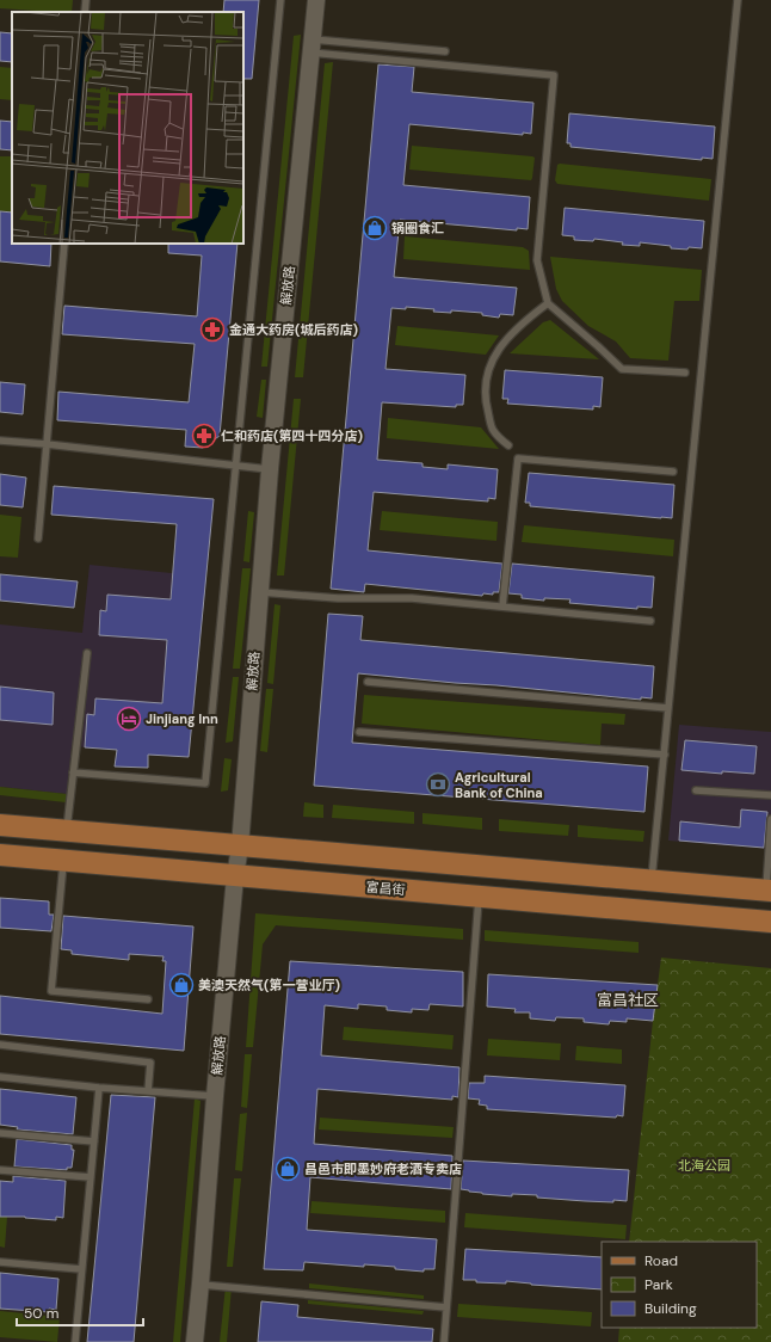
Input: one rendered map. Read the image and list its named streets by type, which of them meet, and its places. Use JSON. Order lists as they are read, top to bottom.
{
  "streets": {
    "main road": ["富昌街"],
    "street": ["解放路"]
  },
  "crossings": [
    ["解放路", "富昌街"]
  ],
  "districts": ["富昌社区"],
  "parks": ["北海公园"],
  "places": {
    "shop": ["锅圈食汇", "美澳天然气(第一营业厅)", "昌邑市即墨妙府老酒专卖店"],
    "pharmacy": ["金通大药房(城后药店)", "仁和药店(第四十四分店)"],
    "hotel": ["Jinjiang Inn"],
    "bank": ["Agricultural Bank of China"]
  },
  "legend": ["Road", "Park", "Building"],
  "scale_bar": "50 m"
}
